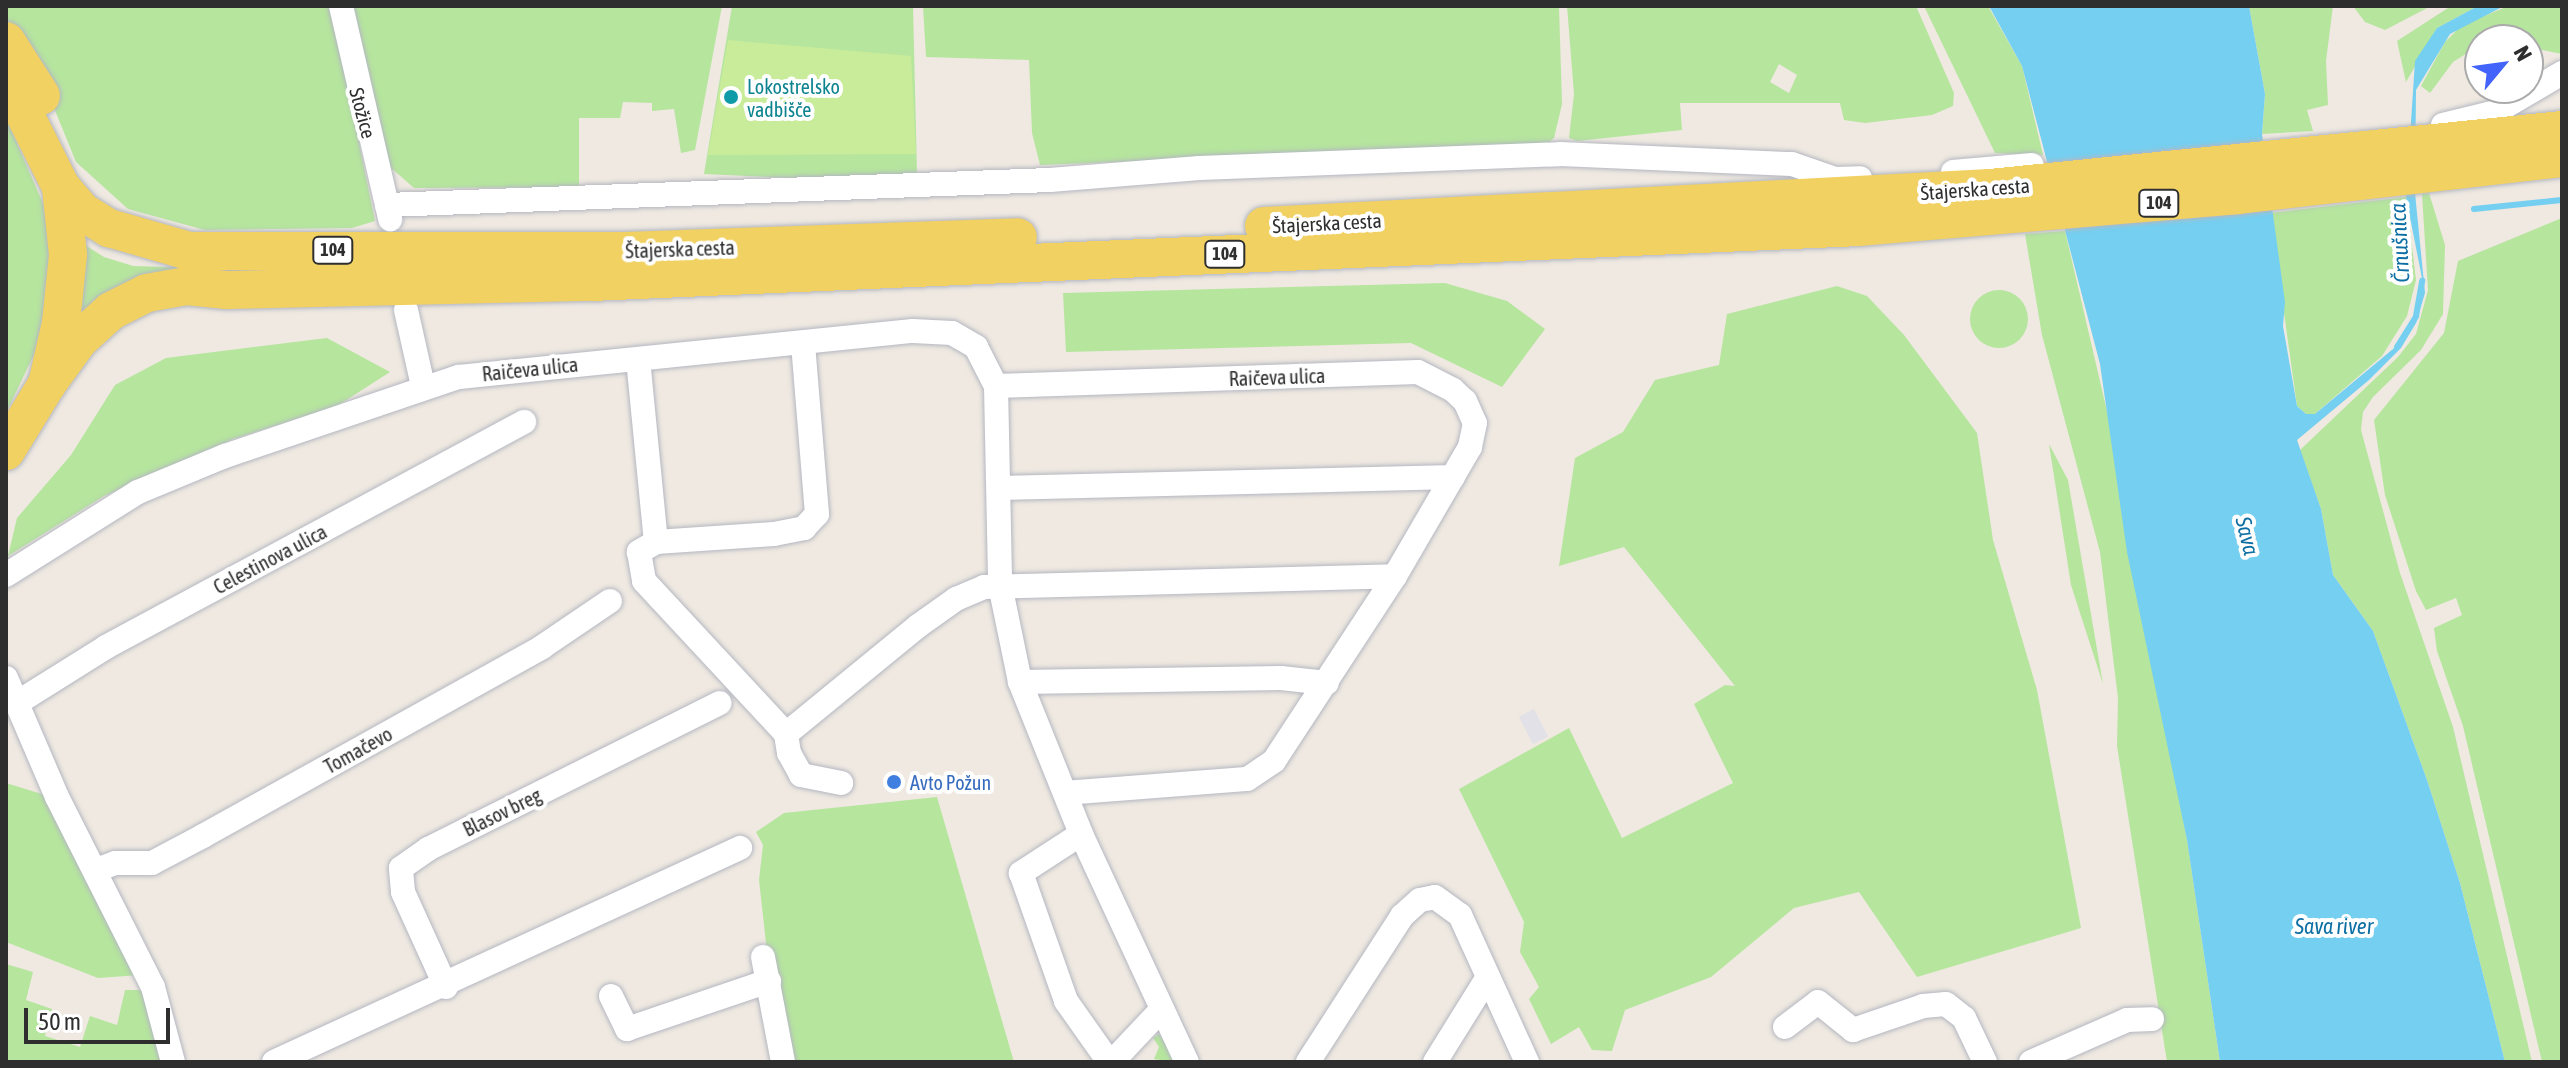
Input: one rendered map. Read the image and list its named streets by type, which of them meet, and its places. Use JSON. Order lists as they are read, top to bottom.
{
  "streets": {
    "main road": ["Štajerska cesta", "104"],
    "street": [
      "Stožice",
      "Raičeva ulica",
      "Celestinova ulica",
      "Tomačevo",
      "Blasov breg"
    ]
  },
  "crossings": [
    ["Stožice", "Štajerska cesta"]
  ],
  "water": ["Črnušnica", "Sava", "Sava river"],
  "places": ["Lokostrelsko vadbišče", "Avto Požun"],
  "scale_bar": "50 m",
  "north": "top right"
}
